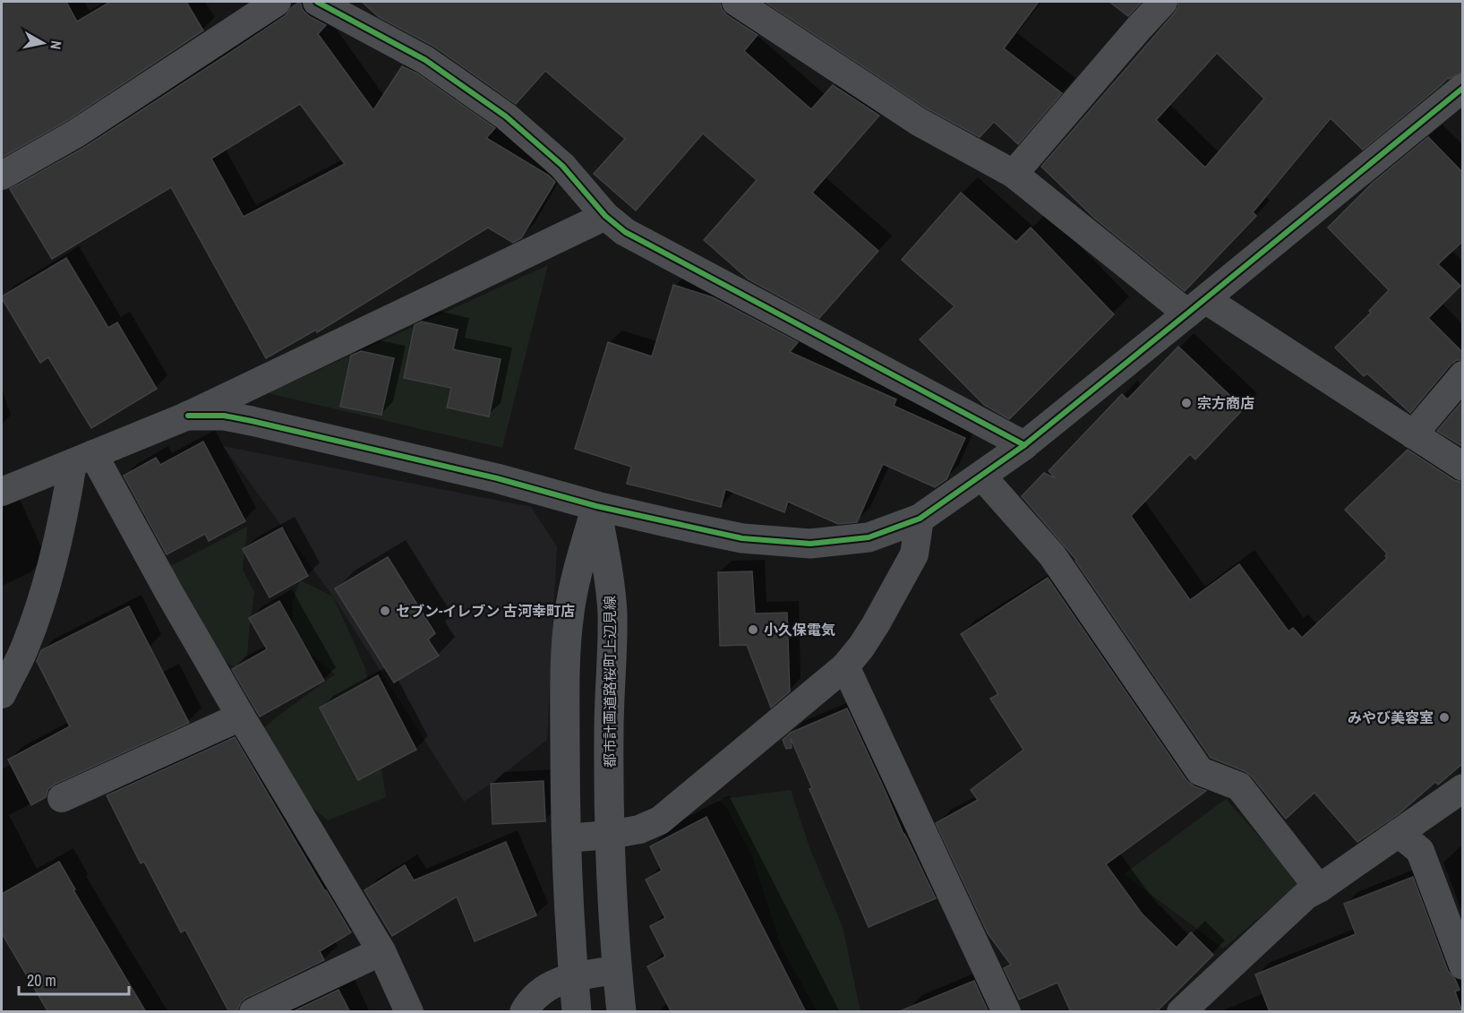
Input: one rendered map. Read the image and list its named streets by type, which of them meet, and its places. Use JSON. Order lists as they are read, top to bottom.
{
  "streets": {
    "street": ["都市計画道路桜町上辺見線"]
  },
  "places": [
    "宗方商店",
    "セブン-イレブン 古河幸町店",
    "小久保電気",
    "みやび美容室"
  ],
  "scale_bar": "20 m",
  "north": "right"
}
